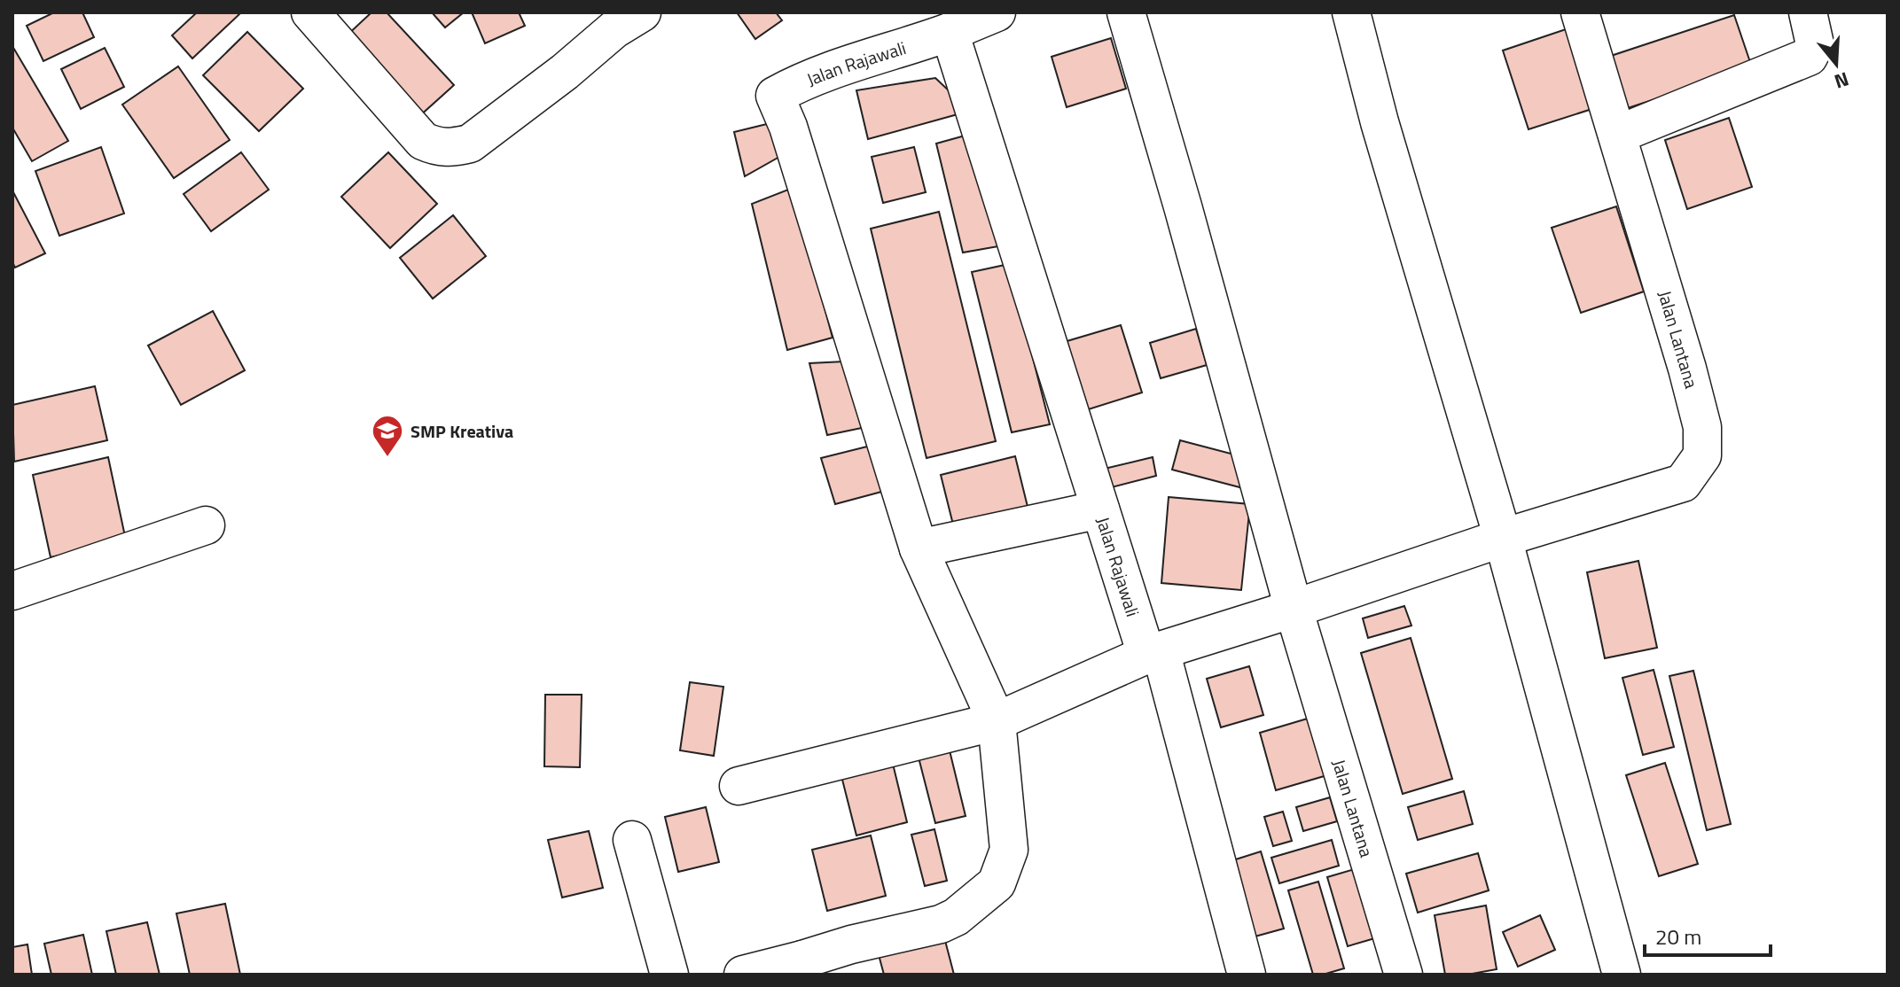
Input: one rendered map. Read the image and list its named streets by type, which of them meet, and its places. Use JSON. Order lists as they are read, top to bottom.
{
  "streets": {
    "street": ["Jalan Rajawali", "Jalan Lantana"]
  },
  "places": {
    "school or university": ["SMP Kreativa"]
  },
  "scale_bar": "20 m",
  "north": "bottom"
}
